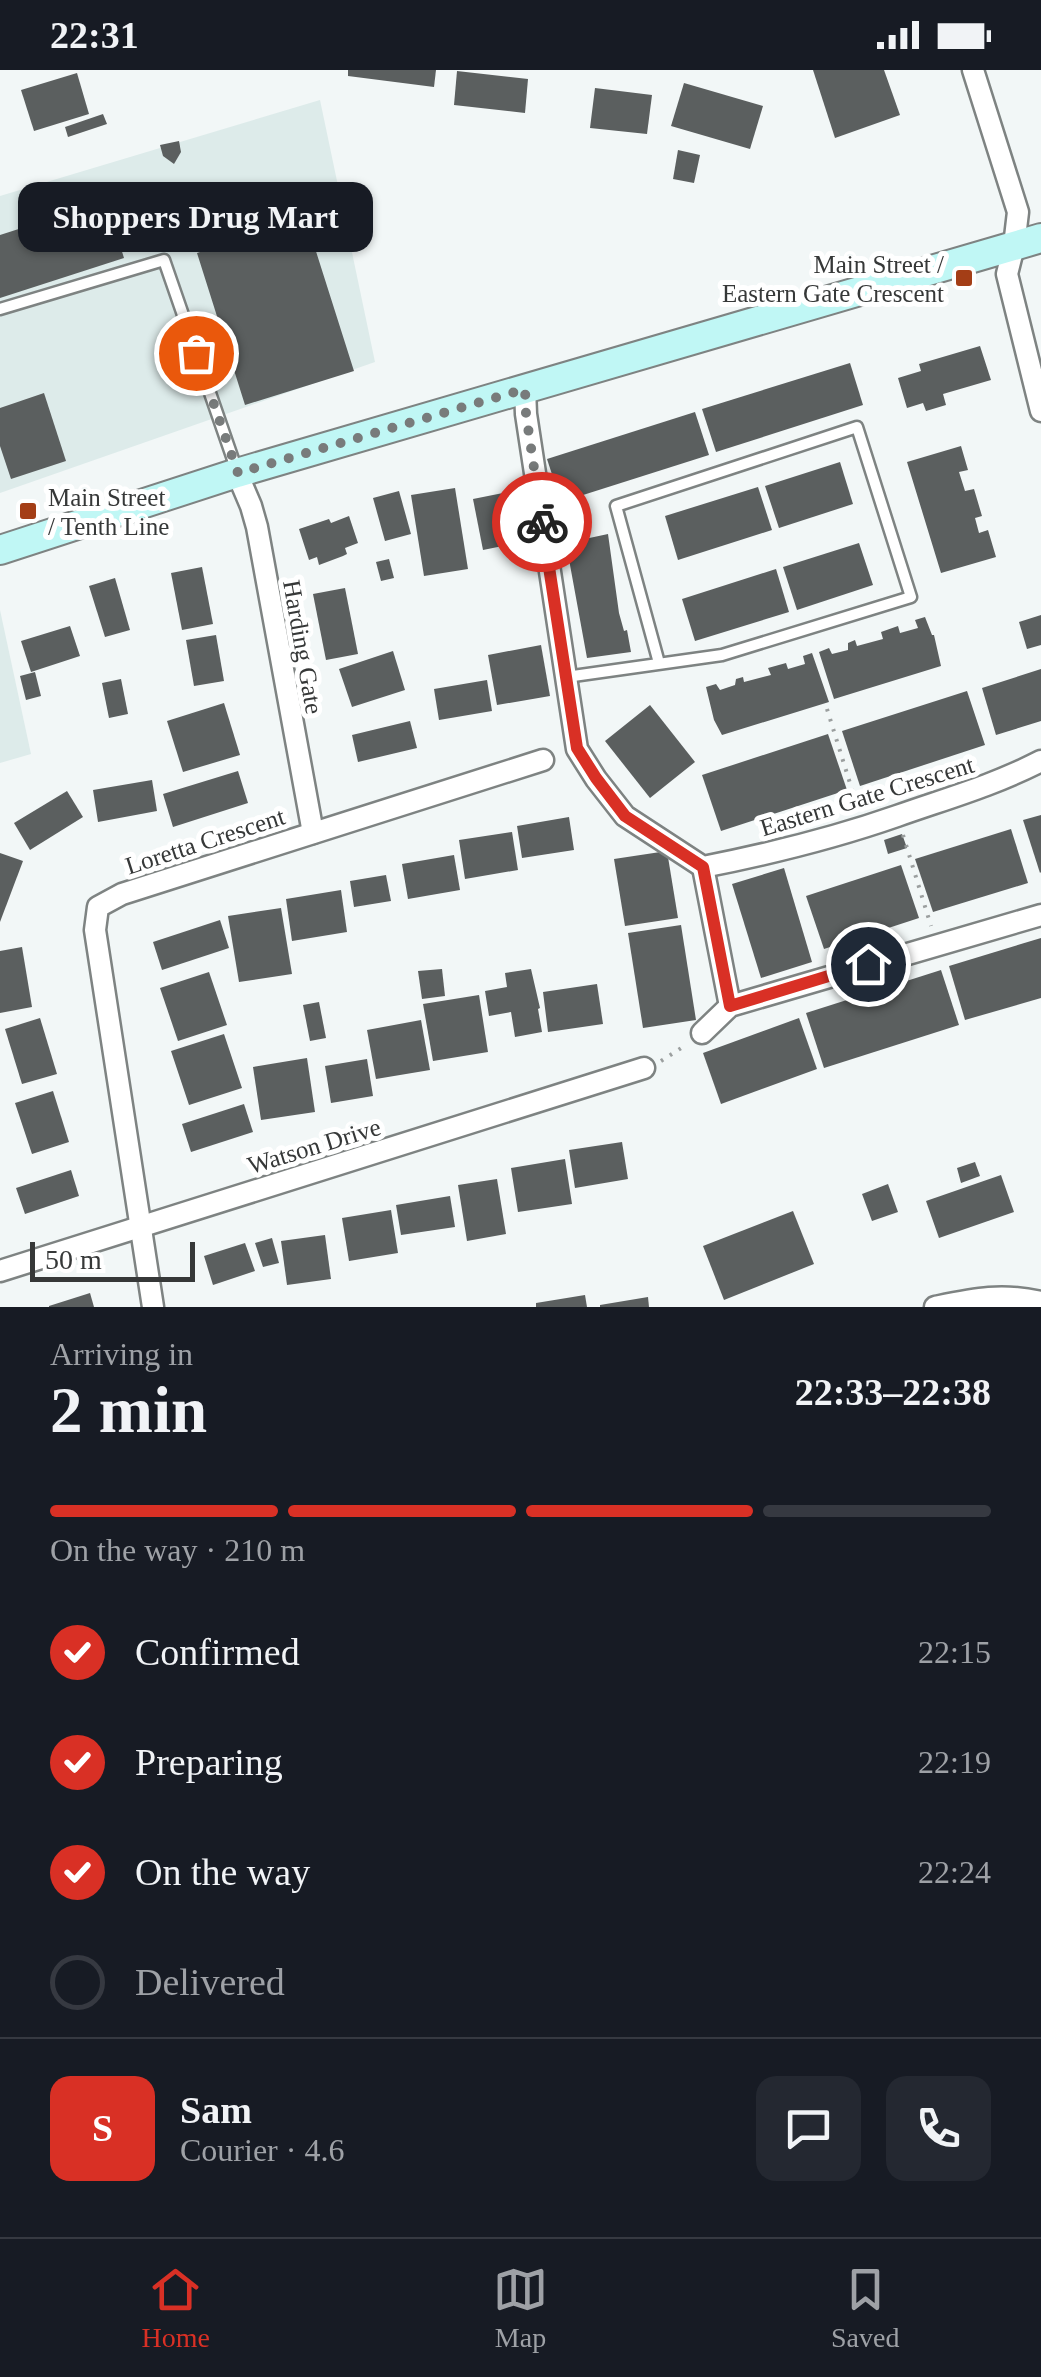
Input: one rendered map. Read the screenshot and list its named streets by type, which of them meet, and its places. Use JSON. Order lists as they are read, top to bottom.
{
  "streets": {
    "street": [
      "Harding Gate",
      "Eastern Gate Crescent",
      "Loretta Crescent",
      "Watson Drive"
    ]
  },
  "crossings": [
    ["Harding Gate", "Loretta Crescent"],
    ["Loretta Crescent", "Watson Drive"]
  ],
  "places": {
    "transit": ["Main Street / Eastern Gate Crescent", "Main Street / Tenth Line"],
    "other": ["Shoppers Drug Mart"]
  },
  "scale_bar": "50 m",
  "page": {
    "status": "22:31",
    "bubble": "Shoppers Drug Mart",
    "scale": "50 m",
    "heading": ["2 min", "Arriving in", "22:33–22:38"],
    "panel": ["Sam", "Courier · 4.6"],
    "bar": "On the way · 210 m",
    "list": [
      ["Confirmed", "22:15"],
      ["Preparing", "22:19"],
      ["On the way", "22:24"],
      "Delivered"
    ],
    "round": "S",
    "tabs": ["Home", "Map", "Saved"]
  }
}
